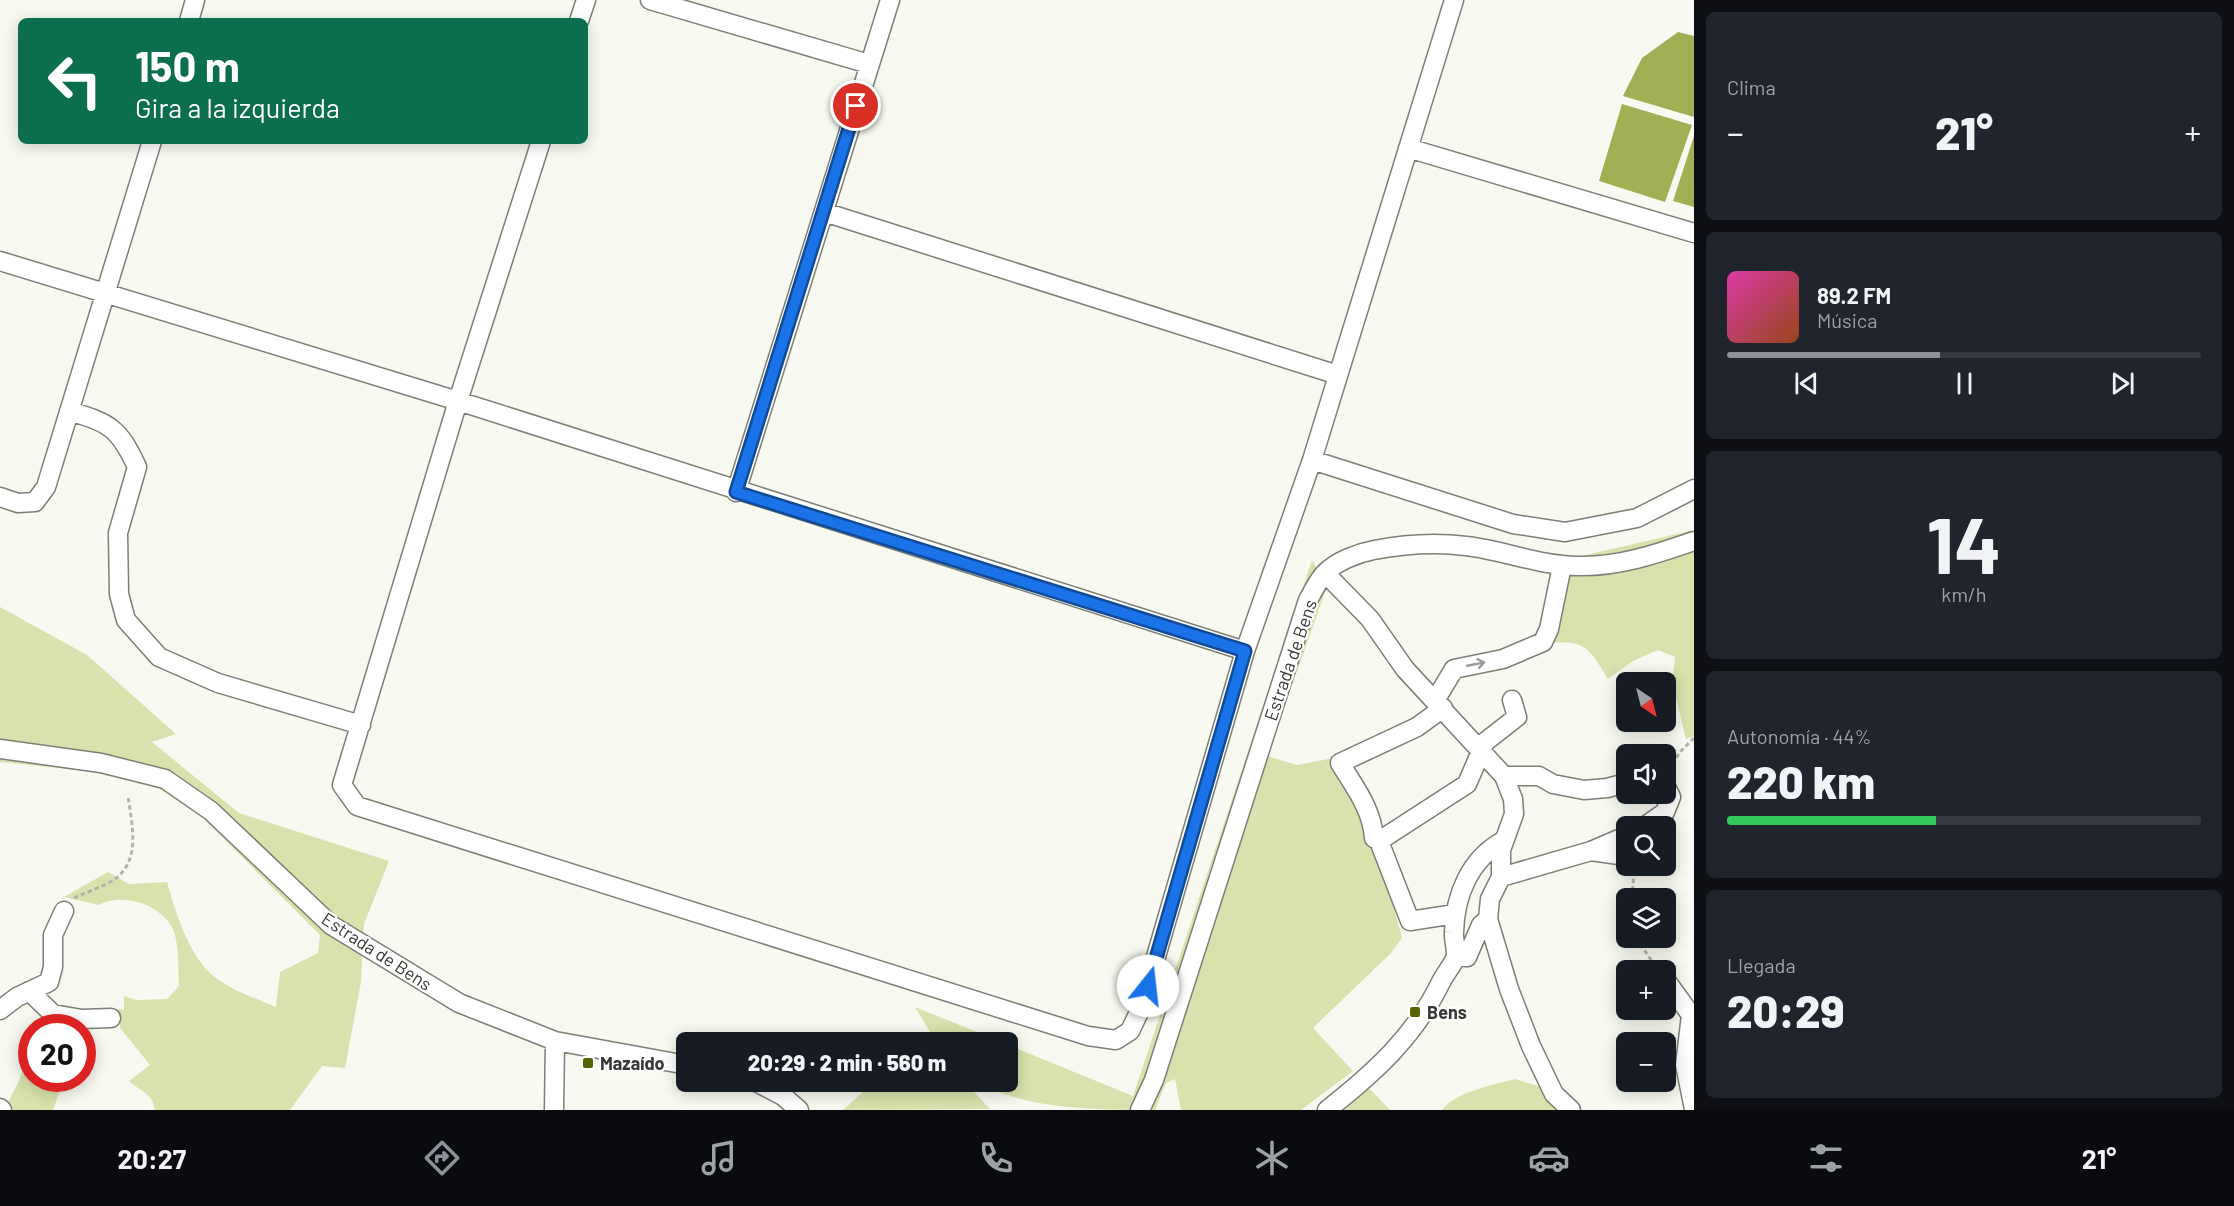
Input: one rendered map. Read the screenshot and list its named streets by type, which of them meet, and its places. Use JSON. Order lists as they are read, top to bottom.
{
  "streets": {
    "street": ["Estrada de Bens"]
  },
  "places": {
    "transit": ["Bens", "Mazaído"]
  },
  "north": "bottom right",
  "page": {
    "tile": [
      "Clima",
      ["14", "km/h"],
      ["Autonomía · 44%", "220 km"],
      ["Llegada", "20:29"]
    ],
    "turn": ["150 m", "Gira a la izquierda"],
    "heat": ["−", "21°", "+"],
    "song": ["89.2 FM", "Música"],
    "map_buttons": ["+", "−"],
    "limit": "20",
    "trip": "20:29 · 2 min · 560 m",
    "tabs": ["20:27", "21°"]
  }
}
